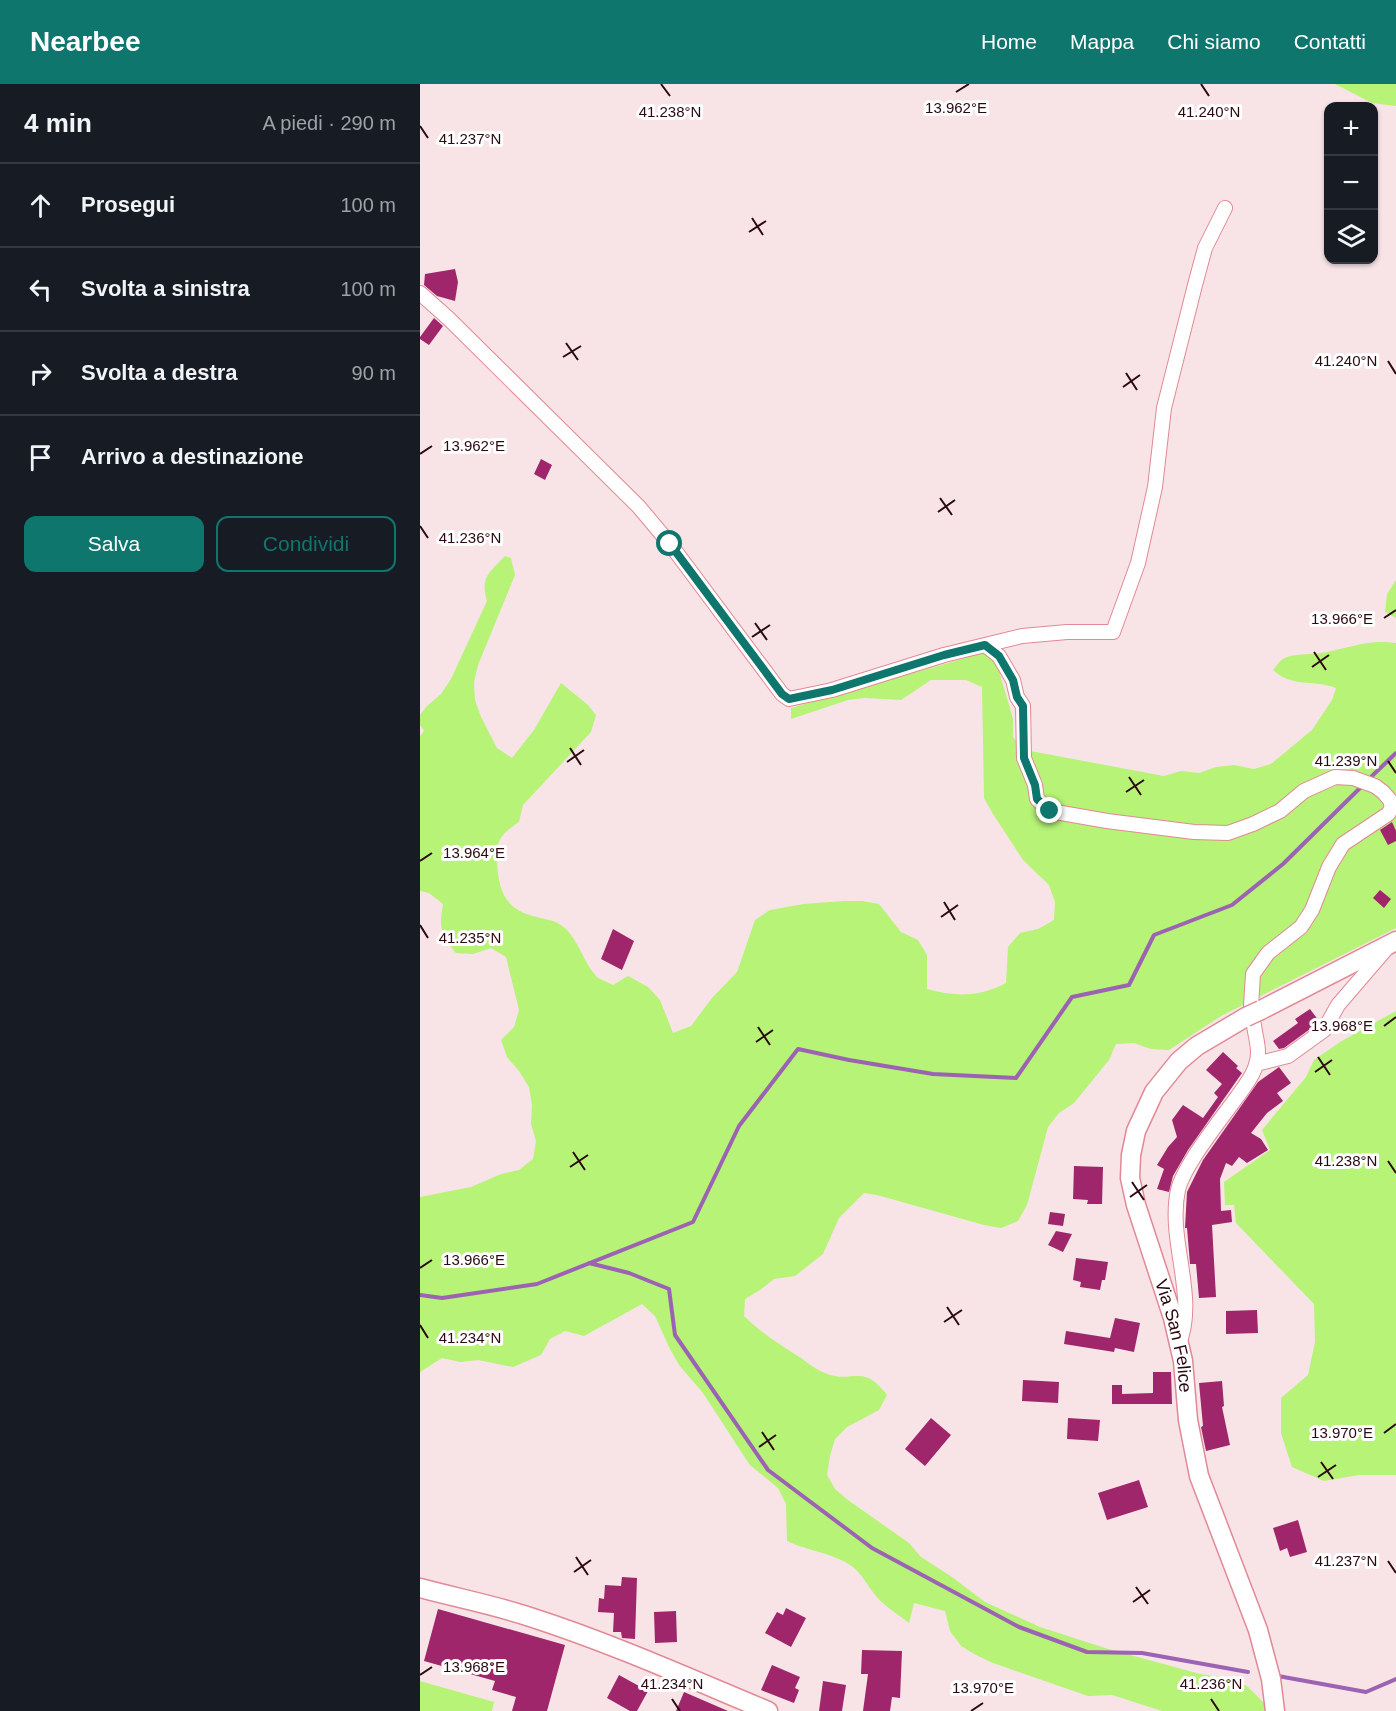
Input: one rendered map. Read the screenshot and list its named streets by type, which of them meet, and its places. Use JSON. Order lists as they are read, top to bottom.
{
  "streets": {
    "street": ["Via San Felice"]
  },
  "page": {
    "header": "Nearbee",
    "nav": [
      "Home",
      "Mappa",
      "Chi siamo",
      "Contatti"
    ],
    "heading": ["4 min", "A piedi · 290 m"],
    "map_buttons": ["+", "−"],
    "list": [
      ["Prosegui", "100 m"],
      ["Svolta a sinistra", "100 m"],
      ["Svolta a destra", "90 m"],
      "Arrivo a destinazione"
    ],
    "buttons": ["Salva", "Condividi"]
  },
  "coordinates": [
    "13.962°E",
    "41.238°N",
    "41.240°N",
    "41.237°N",
    "41.236°N",
    "13.966°E",
    "41.239°N",
    "13.964°E",
    "41.235°N",
    "13.968°E",
    "41.234°N",
    "13.970°E"
  ]
}
